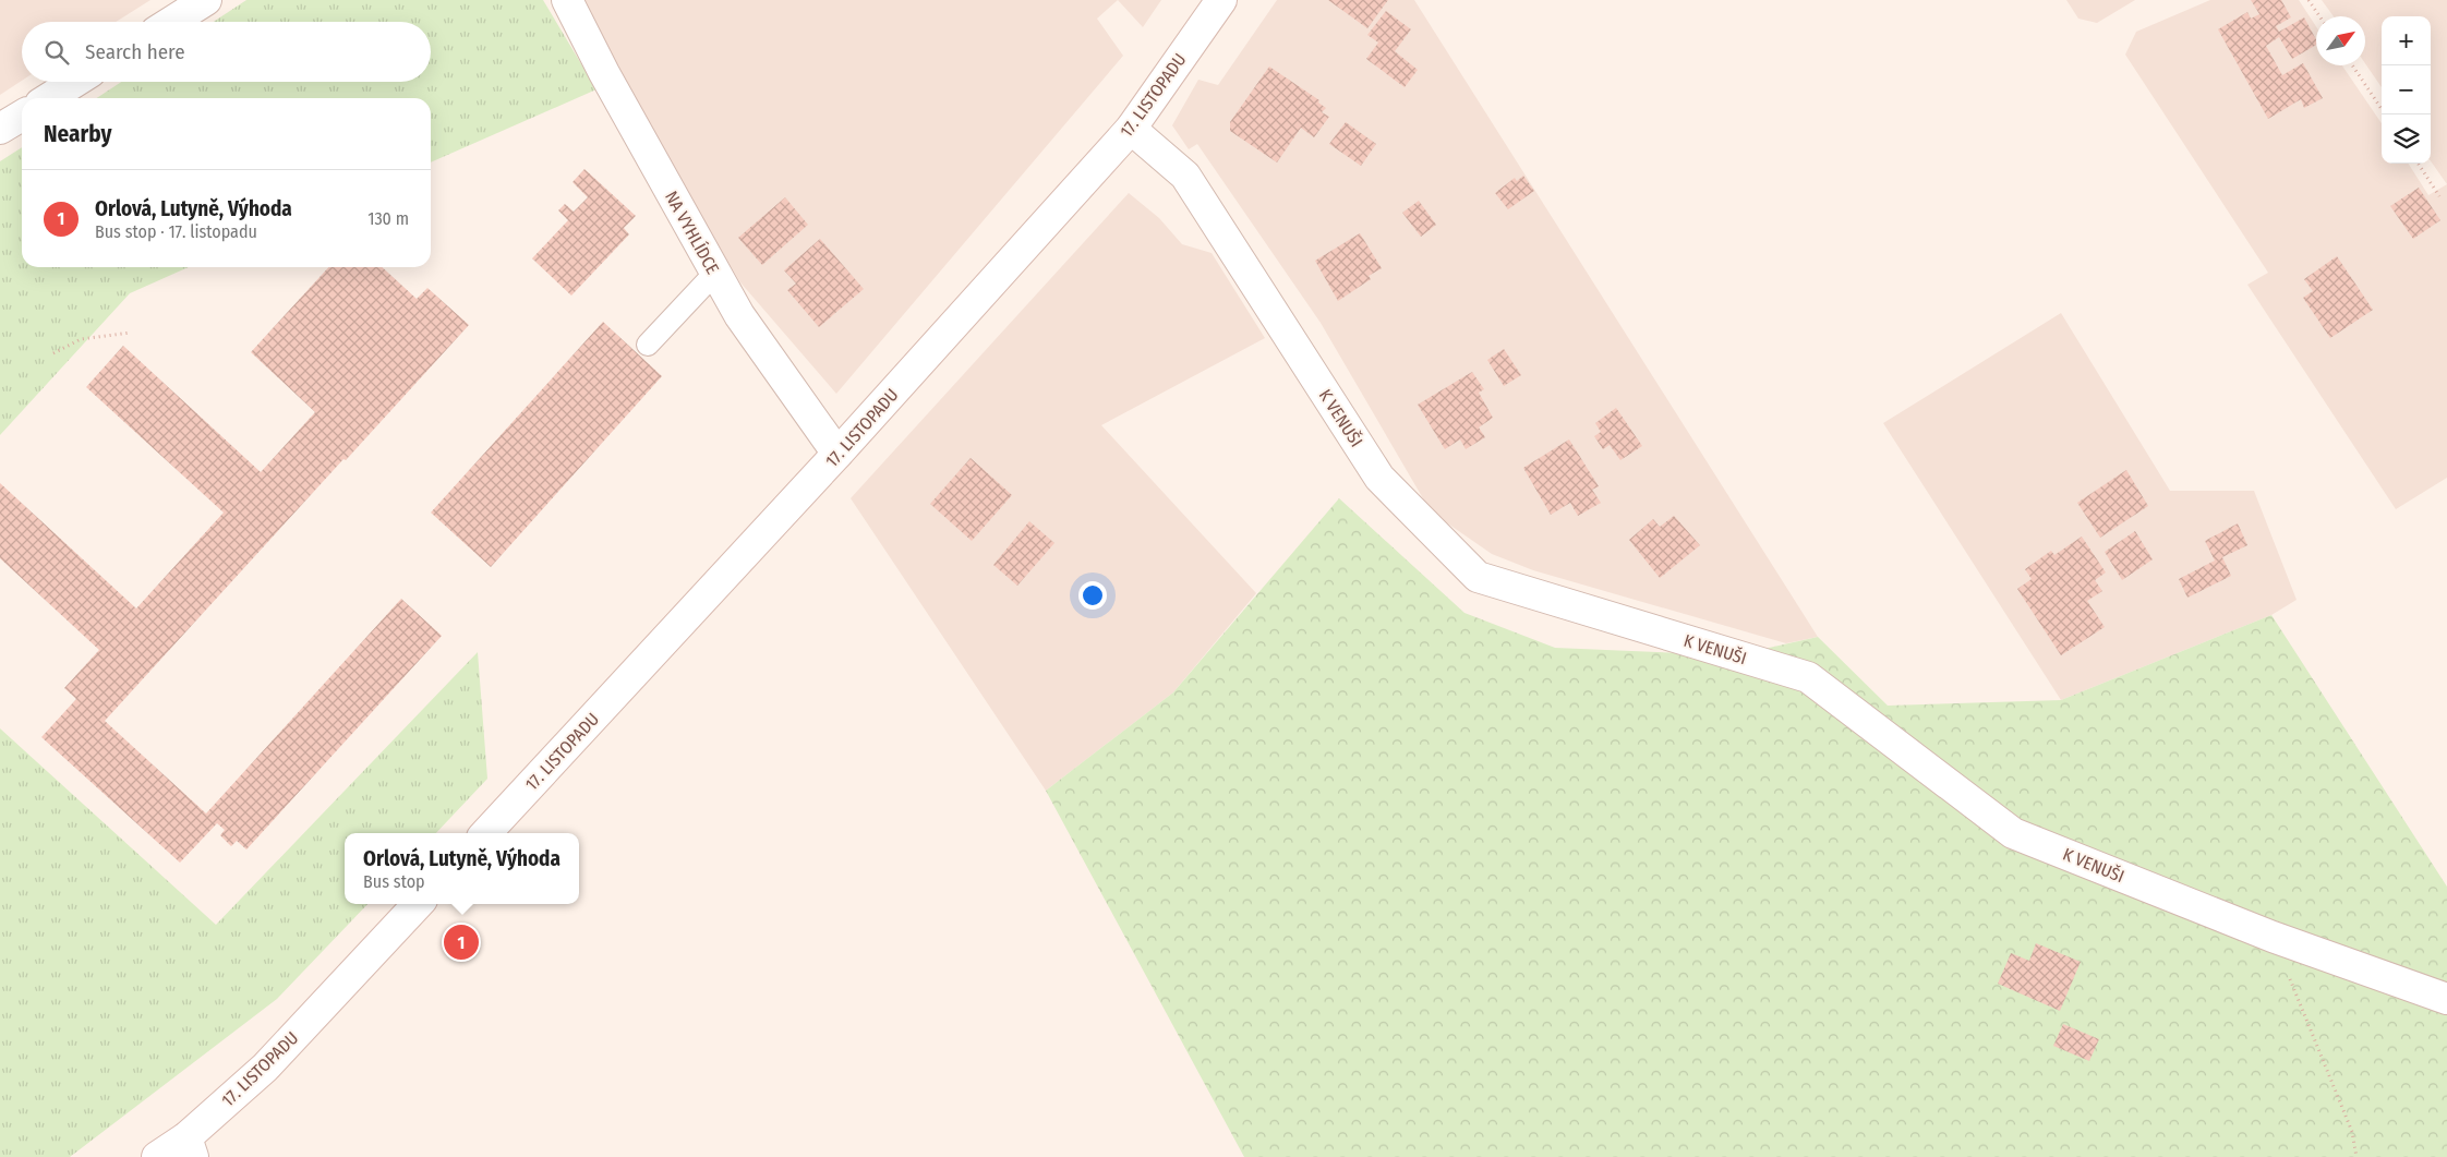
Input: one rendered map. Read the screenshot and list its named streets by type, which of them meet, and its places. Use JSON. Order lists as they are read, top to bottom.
{
  "streets": {
    "street": ["17. LISTOPADU", "NA VYHLÍDCE", "K VENUŠI"]
  },
  "crossings": [
    ["17. LISTOPADU", "NA VYHLÍDCE"],
    ["17. LISTOPADU", "K VENUŠI"]
  ],
  "north": "top right",
  "page": {
    "map_buttons": ["+", "−"],
    "search": "Search here",
    "heading": "Nearby",
    "list": [
      {
        "mark": "1",
        "name": "Orlová, Lutyně, Výhoda",
        "note": "Bus stop · 17. listopadu",
        "value": "130 m"
      }
    ],
    "popup": ["Orlová, Lutyně, Výhoda", "Bus stop"],
    "pins": "1"
  }
}
